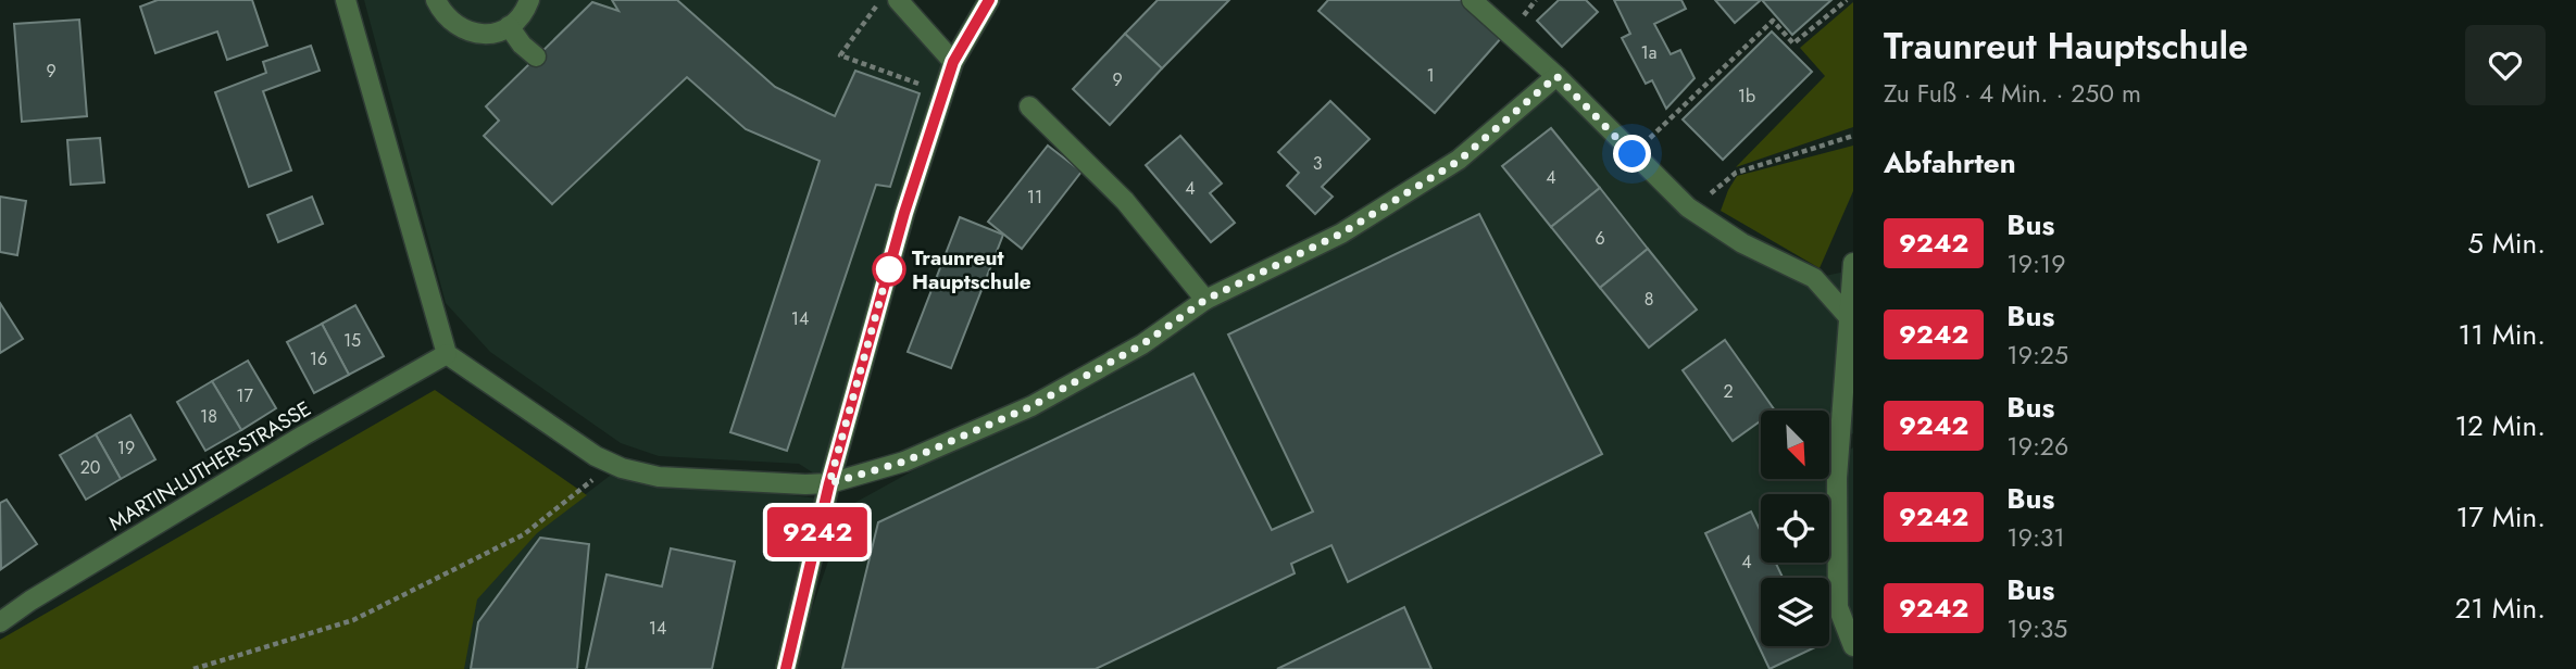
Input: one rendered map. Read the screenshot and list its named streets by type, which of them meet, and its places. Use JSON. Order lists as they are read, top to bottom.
{
  "streets": {
    "street": ["MARTIN-LUTHER-STRASSE"]
  },
  "places": ["Traunreut Hauptschule"],
  "lines": ["bus line 9242"],
  "house_numbers": [
    "1a",
    "9",
    "1",
    "9",
    "1b",
    "3",
    "4",
    "4",
    "11",
    "6",
    "8",
    "14",
    "15",
    "16",
    "2",
    "17",
    "18",
    "19",
    "20",
    "4",
    "14"
  ],
  "north": "bottom right",
  "page": {
    "on_map": "9242",
    "heading": [
      ["Traunreut Hauptschule", "Zu Fuß · 4 Min. · 250 m"],
      "Abfahrten"
    ],
    "list": [
      {
        "mark": "9242",
        "name": "Bus",
        "note": "19:19",
        "value": "5 Min."
      },
      {
        "mark": "9242",
        "name": "Bus",
        "note": "19:25",
        "value": "11 Min."
      },
      {
        "mark": "9242",
        "name": "Bus",
        "note": "19:26",
        "value": "12 Min."
      },
      {
        "mark": "9242",
        "name": "Bus",
        "note": "19:31",
        "value": "17 Min."
      },
      {
        "mark": "9242",
        "name": "Bus",
        "note": "19:35",
        "value": "21 Min."
      }
    ]
  }
}
